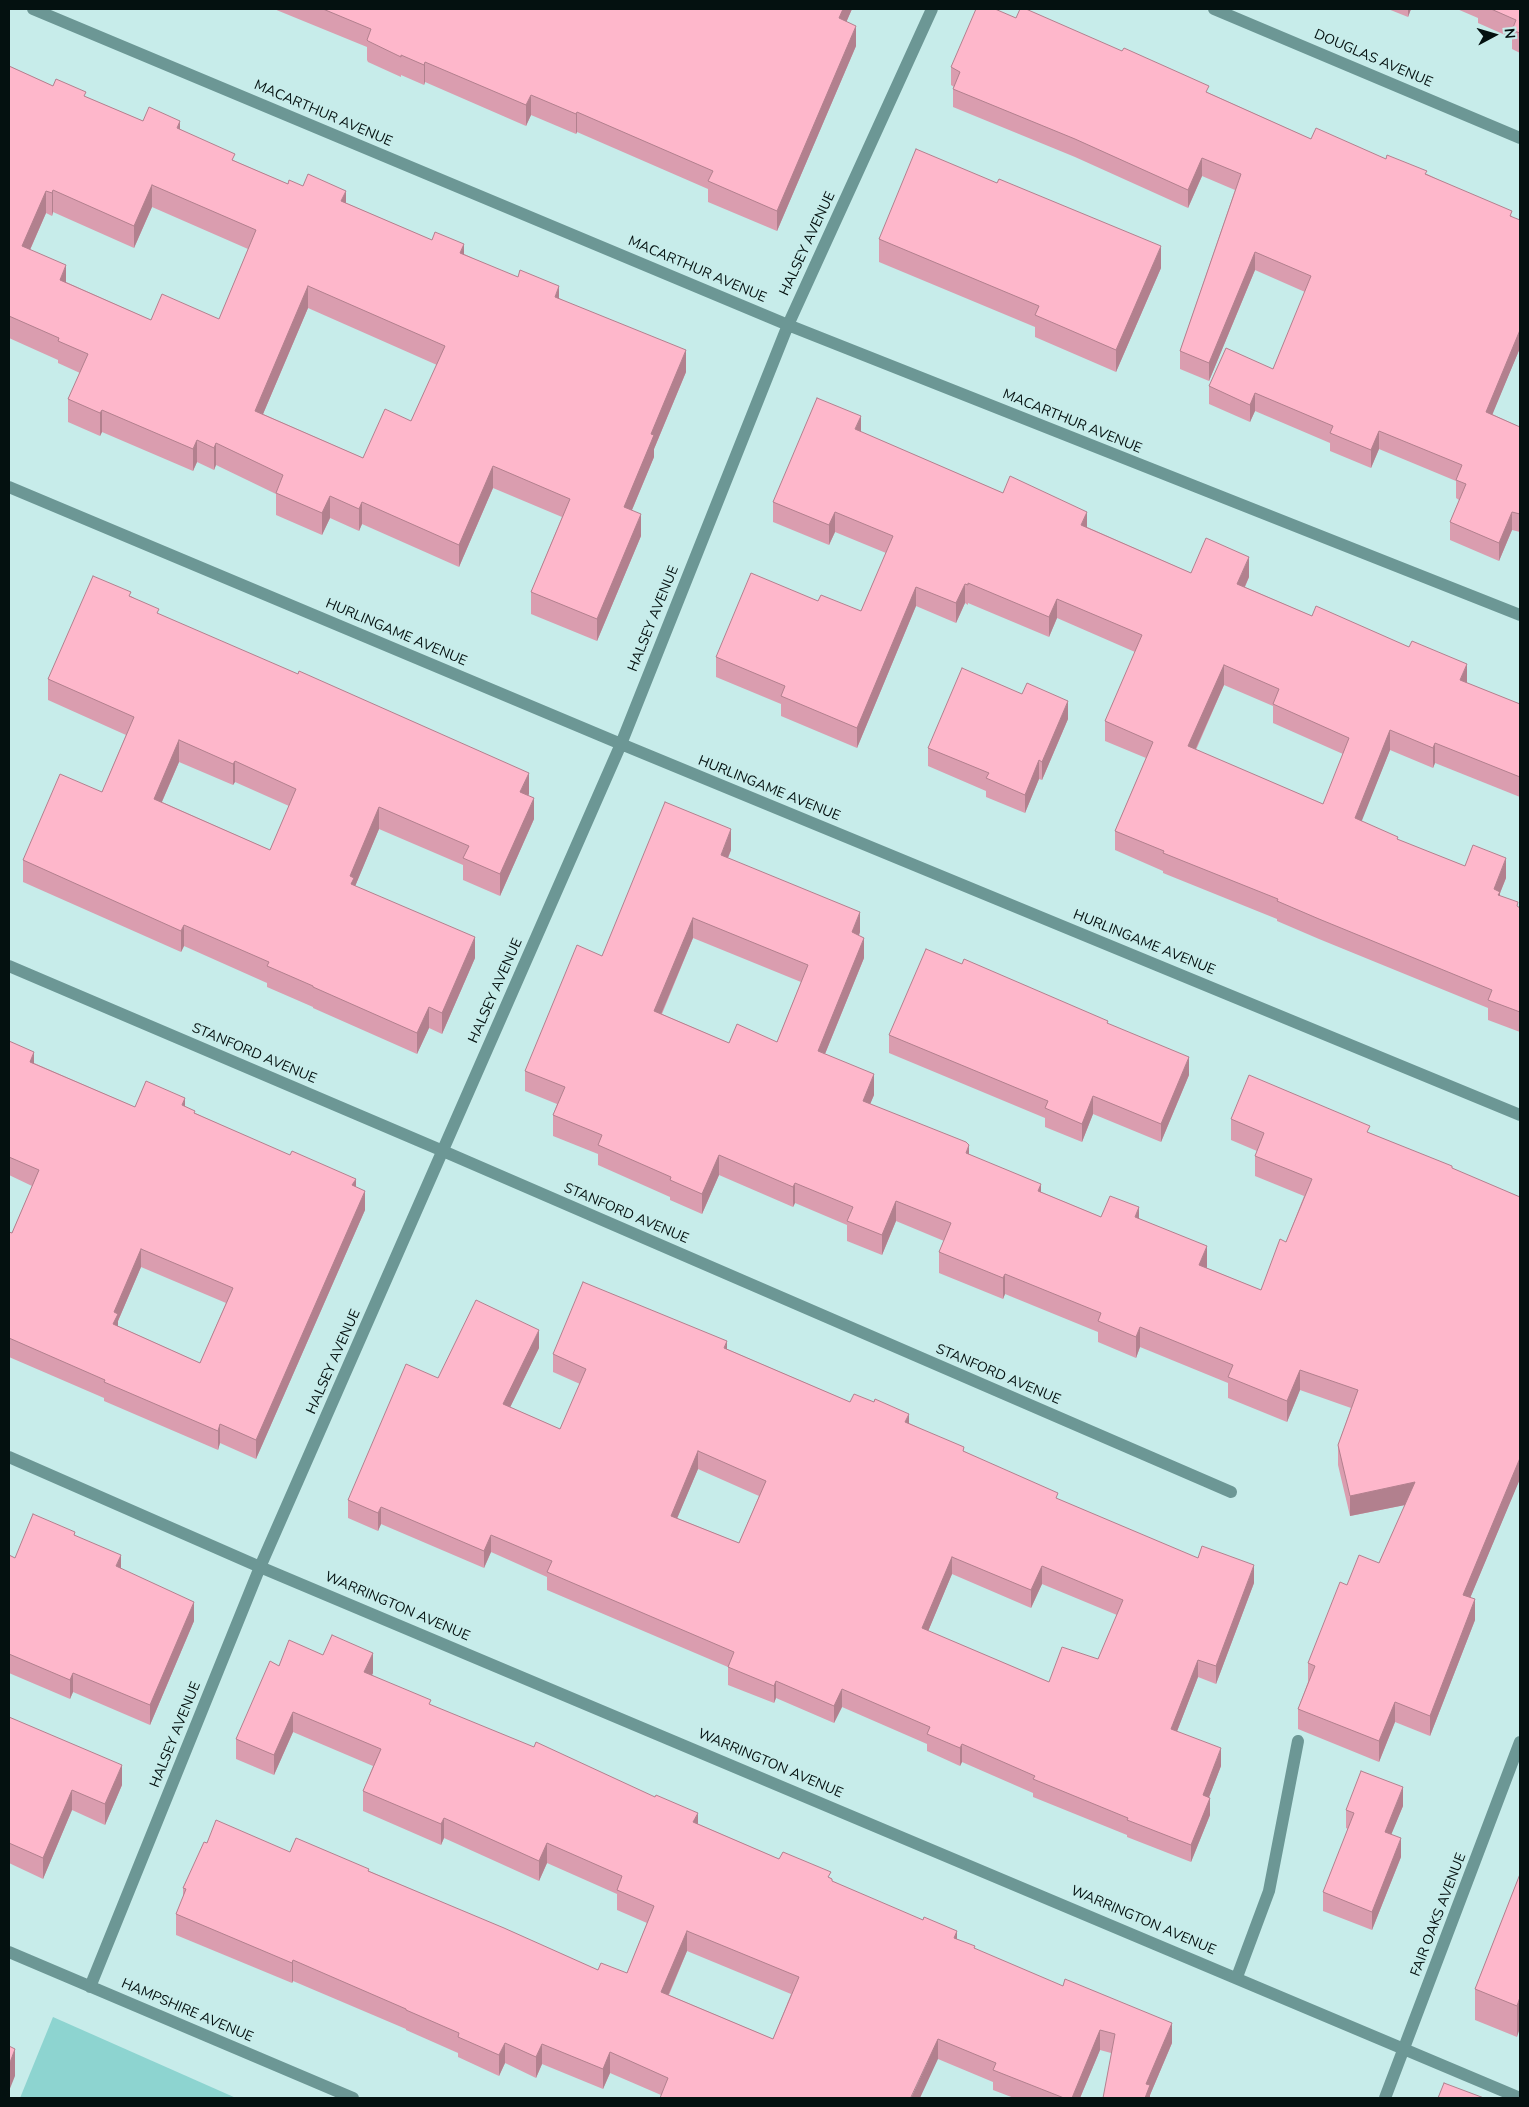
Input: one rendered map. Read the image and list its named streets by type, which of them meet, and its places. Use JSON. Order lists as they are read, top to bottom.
{
  "streets": {
    "street": [
      "DOUGLAS AVENUE",
      "MACARTHUR AVENUE",
      "HALSEY AVENUE",
      "HURLINGAME AVENUE",
      "STANFORD AVENUE",
      "WARRINGTON AVENUE",
      "FAIR OAKS AVENUE",
      "HAMPSHIRE AVENUE"
    ]
  },
  "crossings": [
    ["MACARTHUR AVENUE", "HALSEY AVENUE"],
    ["HALSEY AVENUE", "HURLINGAME AVENUE"],
    ["HALSEY AVENUE", "STANFORD AVENUE"],
    ["HALSEY AVENUE", "WARRINGTON AVENUE"],
    ["HALSEY AVENUE", "HAMPSHIRE AVENUE"],
    ["WARRINGTON AVENUE", "FAIR OAKS AVENUE"]
  ],
  "north": "right"
}
